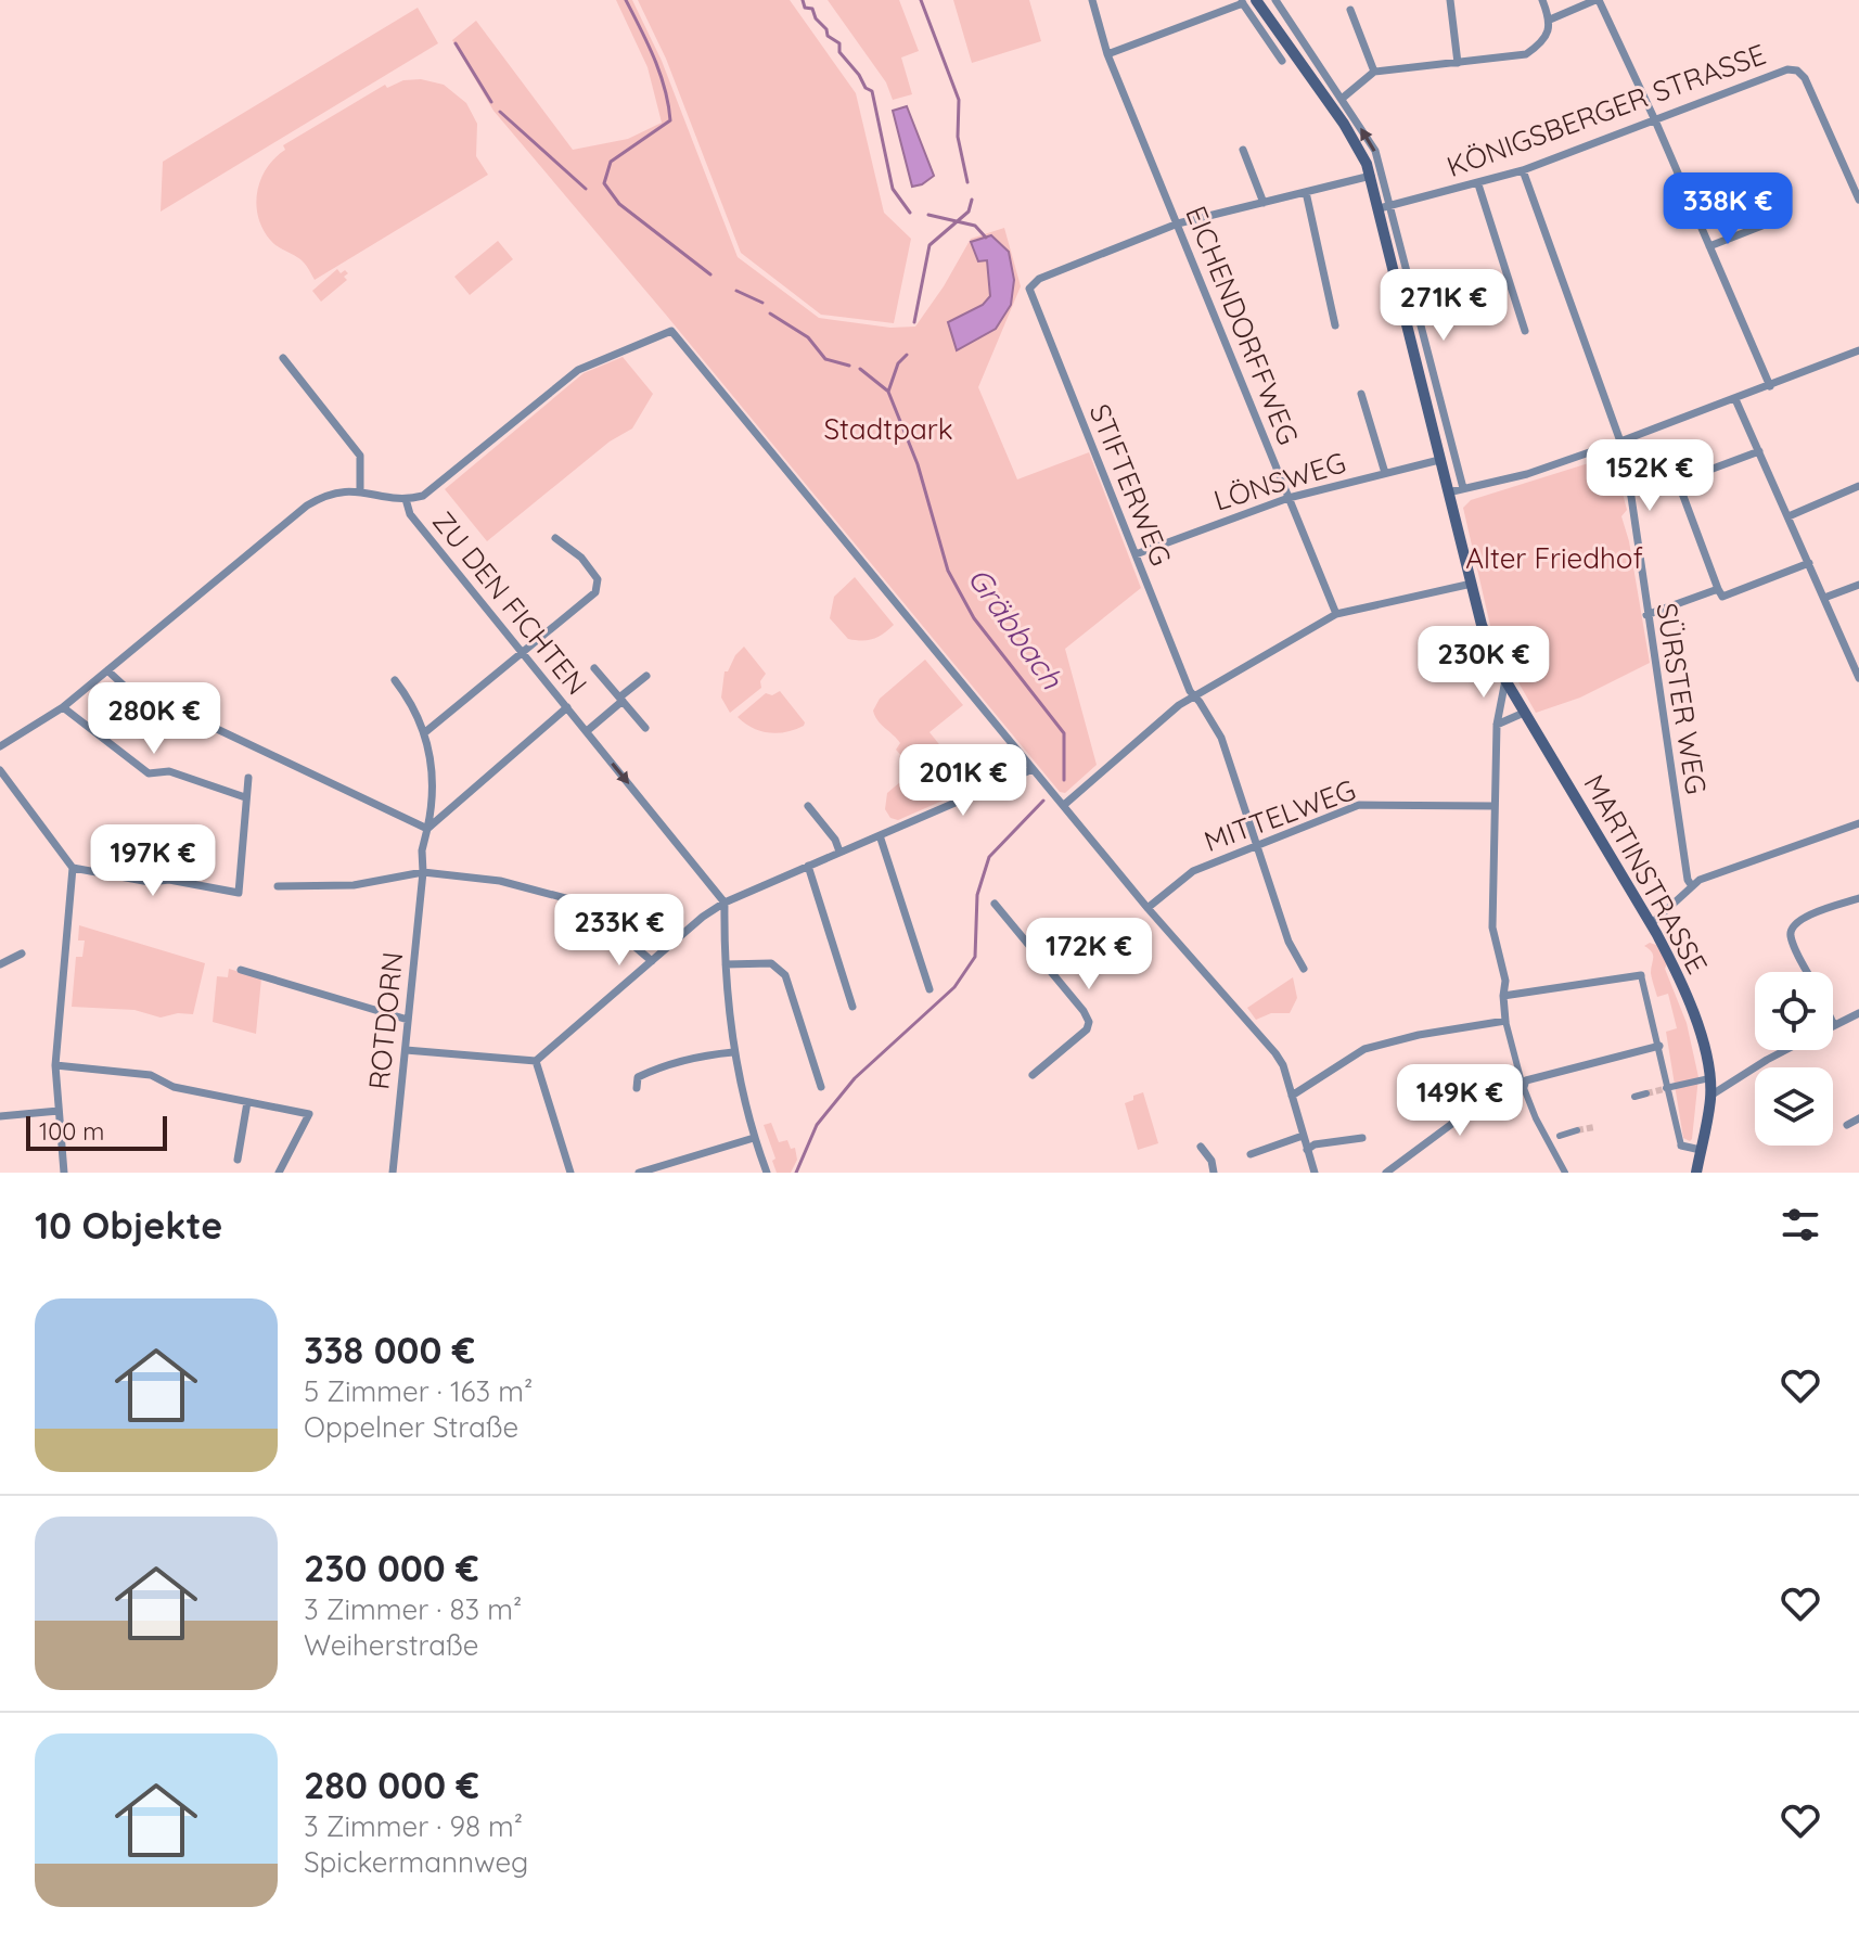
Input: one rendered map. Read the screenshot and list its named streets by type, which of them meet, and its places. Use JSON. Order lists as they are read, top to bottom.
{
  "streets": {
    "main road": ["MARTINSTRASSE"],
    "street": [
      "KÖNIGSBERGER STRASSE",
      "EICHENDORFFWEG",
      "LÖNSWEG",
      "STIFTERWEG",
      "ZU DEN FICHTEN",
      "SÜRSTER WEG",
      "MITTELWEG",
      "ROTDORN"
    ]
  },
  "crossings": [
    ["KÖNIGSBERGER STRASSE", "SÜRSTER WEG"],
    ["KÖNIGSBERGER STRASSE", "MARTINSTRASSE"],
    ["EICHENDORFFWEG", "LÖNSWEG"],
    ["EICHENDORFFWEG", "STIFTERWEG"],
    ["LÖNSWEG", "STIFTERWEG"],
    ["LÖNSWEG", "MARTINSTRASSE"],
    ["STIFTERWEG", "MITTELWEG"]
  ],
  "water": ["Gräbbach"],
  "parks": ["Stadtpark", "Alter Friedhof"],
  "scale_bar": "100 m",
  "page": {
    "price": [
      "338K €",
      "271K €",
      "152K €",
      "230K €",
      "280K €",
      "201K €",
      "197K €",
      "233K €",
      "172K €",
      "149K €"
    ],
    "scale": "100 m",
    "heading": "10 Objekte",
    "list": [
      {
        "name": "338 000 €",
        "note": "5 Zimmer · 163 m² · Oppelner Straße"
      },
      {
        "name": "230 000 €",
        "note": "3 Zimmer · 83 m² · Weiherstraße"
      },
      {
        "name": "280 000 €",
        "note": "3 Zimmer · 98 m² · Spickermannweg"
      }
    ]
  }
}
